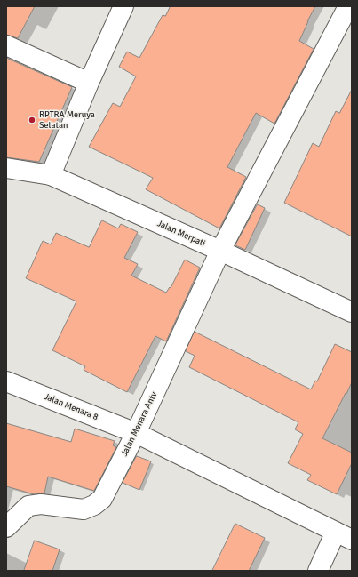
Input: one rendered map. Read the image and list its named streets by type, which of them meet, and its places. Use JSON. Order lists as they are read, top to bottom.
{
  "streets": {
    "street": ["Jalan Merpati", "Jalan Menara 8", "Jalan Menara Antv"]
  },
  "crossings": [
    ["Jalan Merpati", "Jalan Menara Antv"],
    ["Jalan Menara 8", "Jalan Menara Antv"]
  ],
  "places": ["RPTRA Meruya Selatan"]
}
